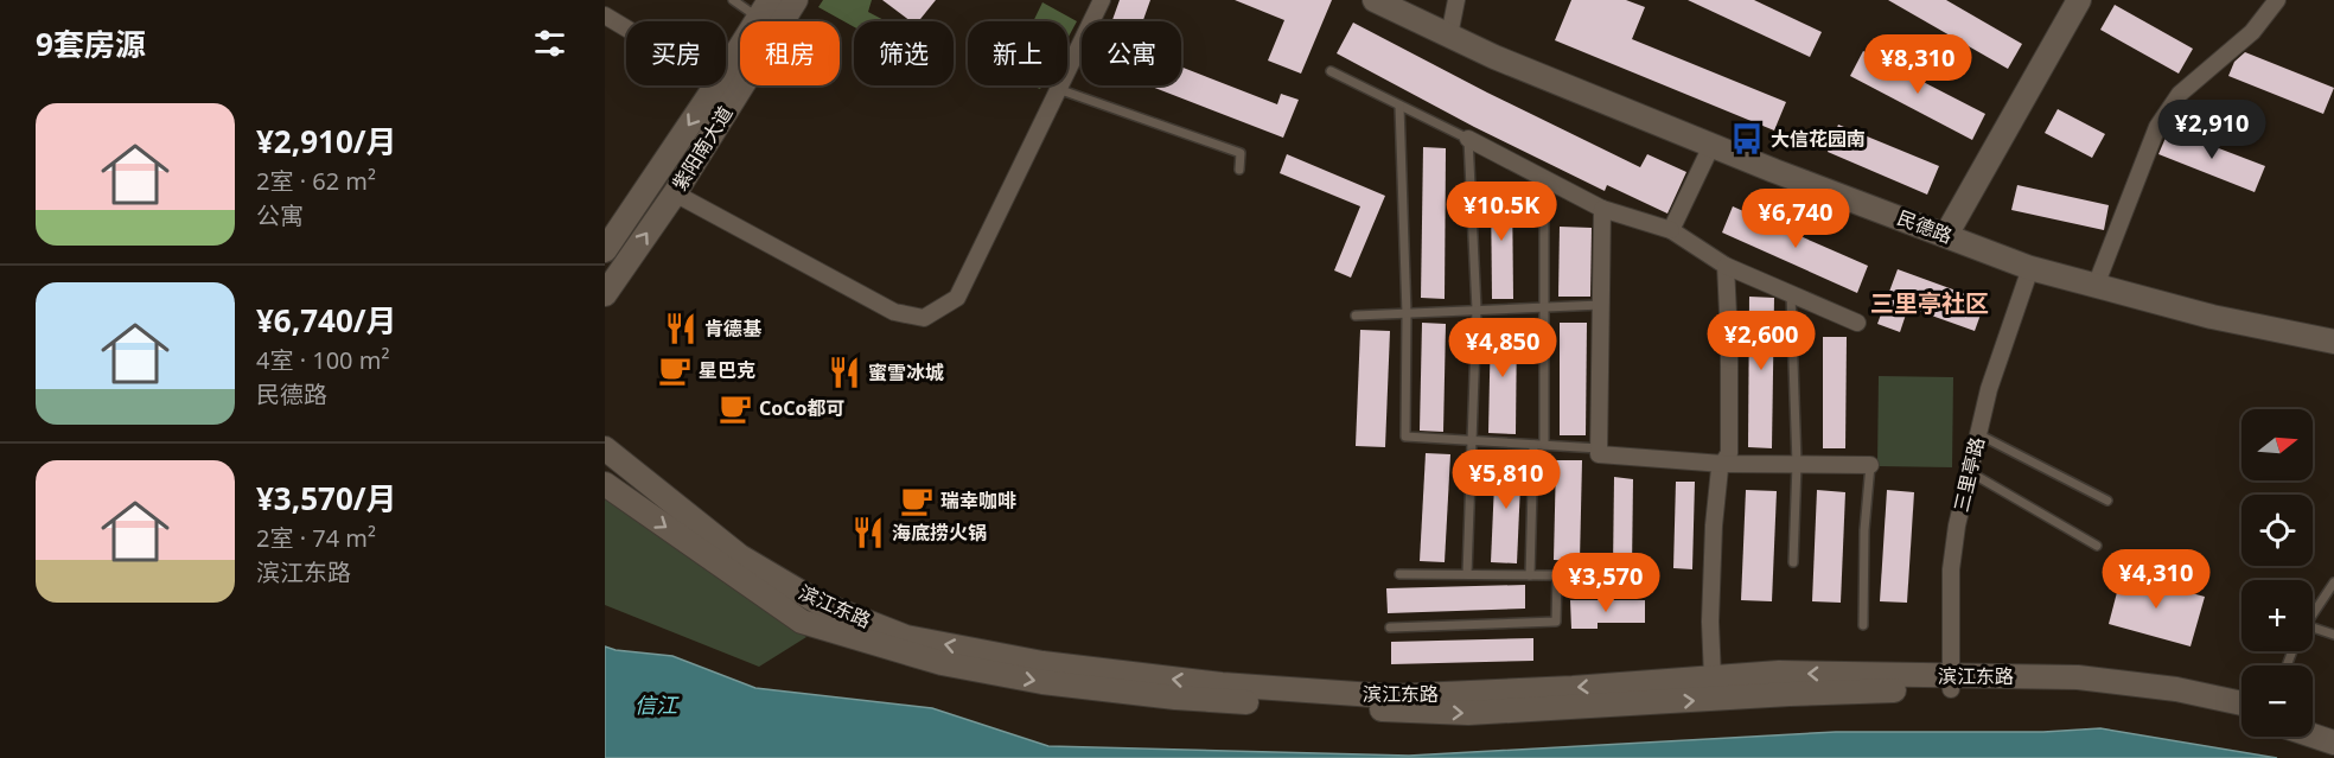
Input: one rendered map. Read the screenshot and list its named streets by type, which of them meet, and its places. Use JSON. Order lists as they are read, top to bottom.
{
  "streets": {
    "main road": ["紫阳南大道", "民德路", "滨江东路"],
    "street": ["三里亭路"]
  },
  "crossings": [
    ["民德路", "三里亭路"],
    ["三里亭路", "滨江东路"]
  ],
  "districts": ["三里亭社区"],
  "water": ["信江"],
  "places": {
    "bus stop": ["大信花园南"],
    "restaurant": ["肯德基", "蜜雪冰城", "海底捞火锅"],
    "cafe": ["星巴克", "CoCo都可", "瑞幸咖啡"]
  },
  "north": "right",
  "page": {
    "heading": "9套房源",
    "chip": [
      "买房",
      "租房",
      "筛选",
      "新上",
      "公寓"
    ],
    "price": [
      "¥8,310",
      "¥2,910",
      "¥10.5K",
      "¥6,740",
      "¥2,600",
      "¥4,850",
      "¥5,810",
      "¥4,310",
      "¥3,570"
    ],
    "list": [
      {
        "name": "¥2,910/月",
        "note": "2室 · 62 m² · 公寓"
      },
      {
        "name": "¥6,740/月",
        "note": "4室 · 100 m² · 民德路"
      },
      {
        "name": "¥3,570/月",
        "note": "2室 · 74 m² · 滨江东路"
      }
    ],
    "map_buttons": ["+", "−"]
  }
}
